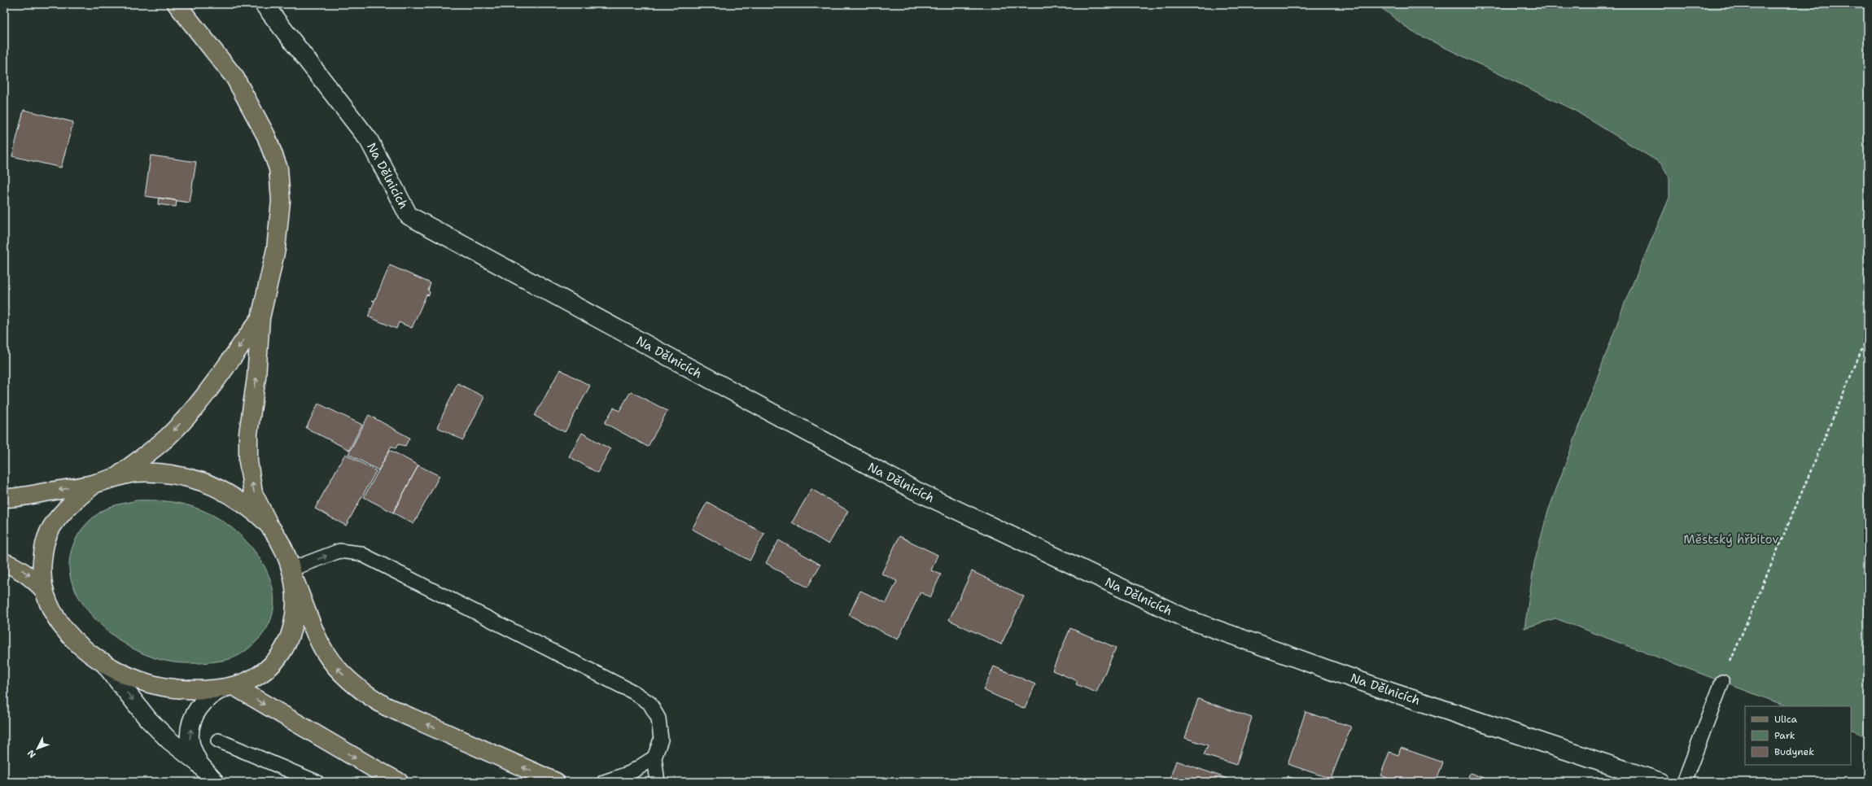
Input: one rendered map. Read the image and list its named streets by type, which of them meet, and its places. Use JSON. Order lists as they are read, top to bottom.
{
  "streets": {
    "street": ["Na Dělnicích"]
  },
  "parks": ["Městský hřbitov"],
  "legend": ["Ulica", "Park", "Budynek"],
  "north": "bottom left"
}
